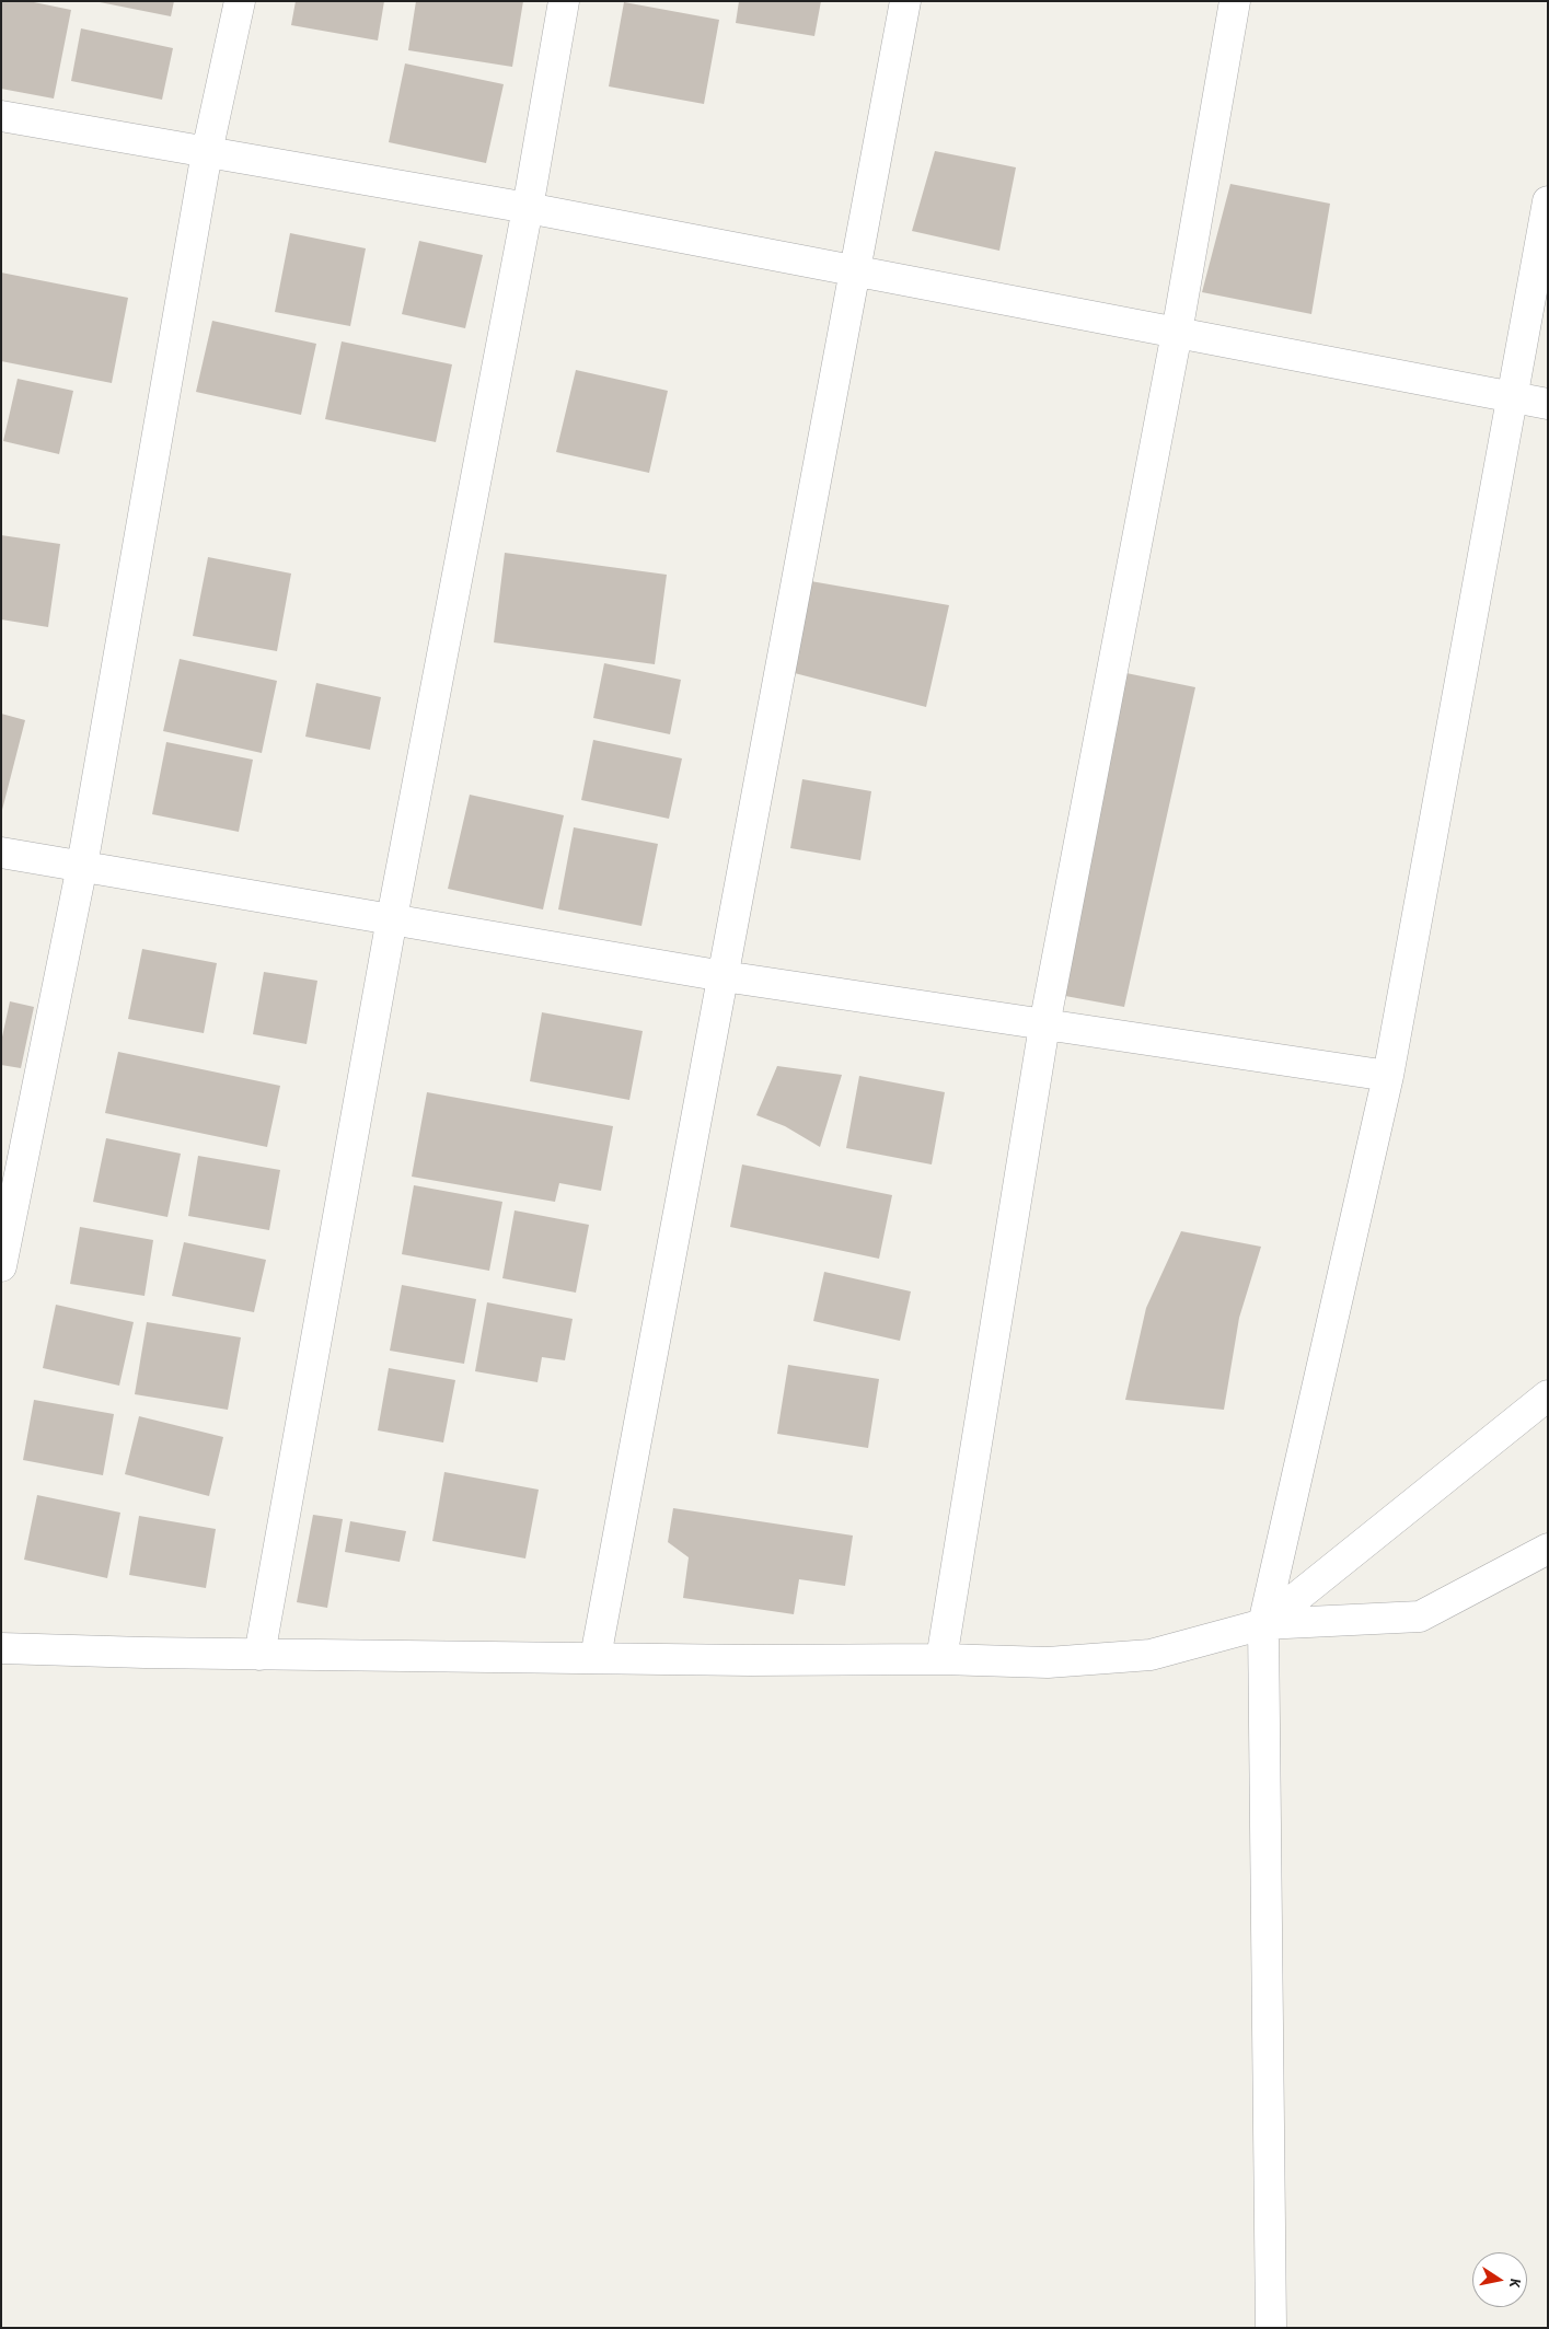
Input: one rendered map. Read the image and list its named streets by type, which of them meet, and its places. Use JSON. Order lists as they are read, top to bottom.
{
  "north": "right"
}
